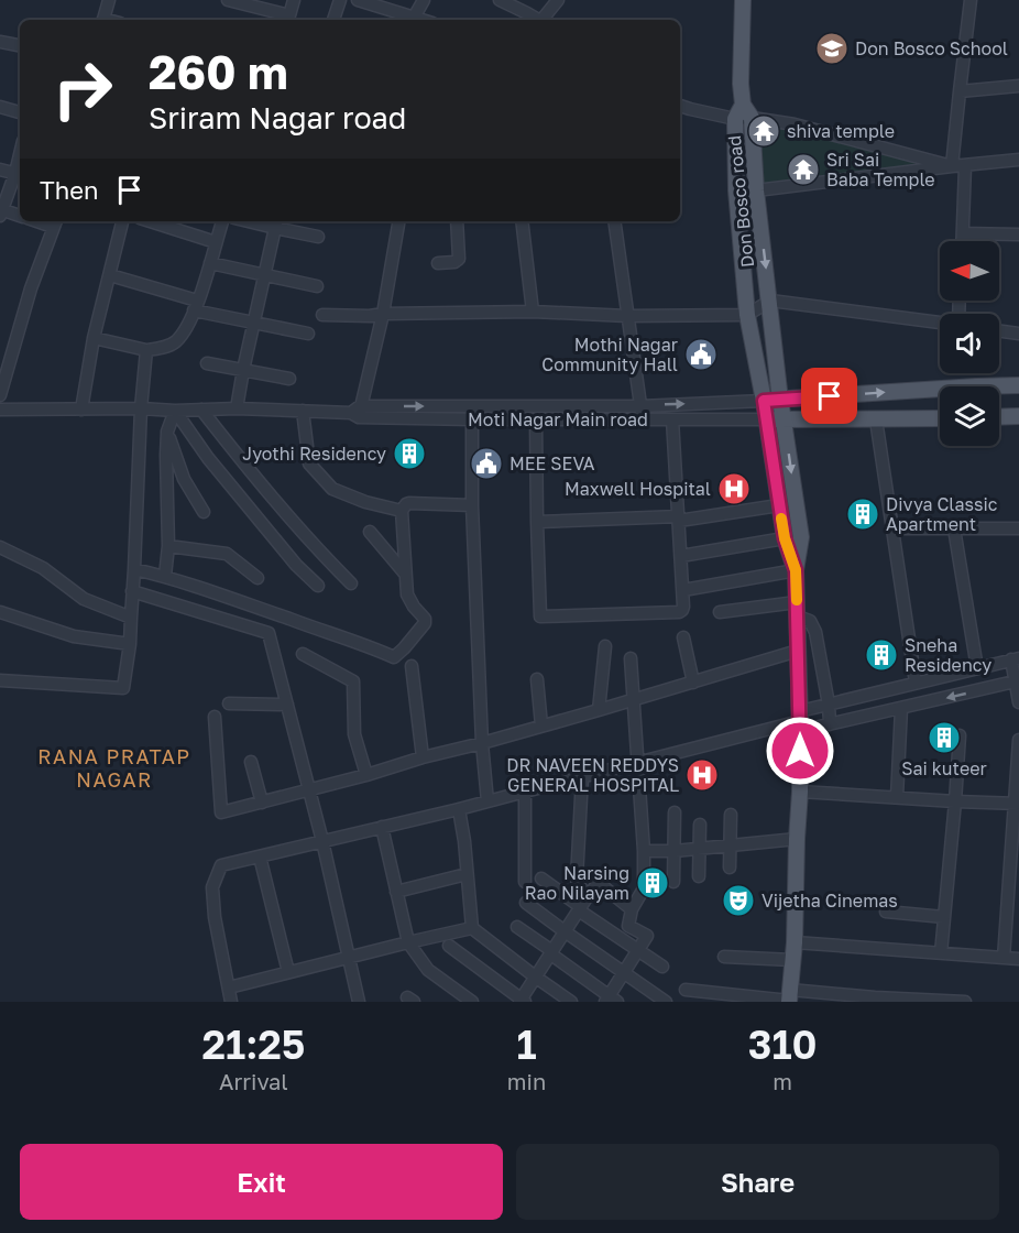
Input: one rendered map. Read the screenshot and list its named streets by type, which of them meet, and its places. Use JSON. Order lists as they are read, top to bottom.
{
  "streets": {
    "main road": ["Don Bosco road"],
    "street": ["Moti Nagar Main road"]
  },
  "crossings": [
    ["Don Bosco road", "Moti Nagar Main road"]
  ],
  "districts": ["RANA PRATAP NAGAR"],
  "places": {
    "school or university": ["Don Bosco School"],
    "temple": ["shiva temple", "Sri Sai Baba Temple"],
    "public building": ["Mothi Nagar Community Hall", "MEE SEVA"],
    "building": [
      "Jyothi Residency",
      "Divya Classic Apartment",
      "Sneha Residency",
      "Sai kuteer",
      "Narsing Rao Nilayam"
    ],
    "hospital": ["Maxwell Hospital", "DR NAVEEN REDDYS GENERAL HOSPITAL"],
    "theatre": ["Vijetha Cinemas"]
  },
  "north": "left",
  "page": {
    "turn": ["260 m", "Sriram Nagar road"],
    "then": "Then",
    "eta": [
      "21:25",
      "Arrival",
      "1",
      "min",
      "310",
      "m"
    ],
    "buttons": ["Exit", "Share"]
  }
}
